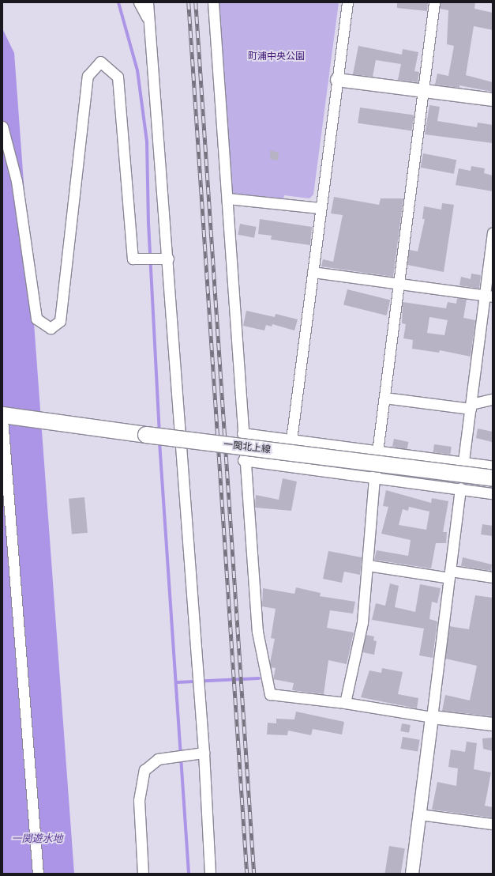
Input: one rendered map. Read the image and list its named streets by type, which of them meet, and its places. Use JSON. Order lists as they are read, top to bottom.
{
  "streets": {
    "main road": ["一関北上線"]
  },
  "water": ["一関遊水地"],
  "parks": ["町浦中央公園"]
}
